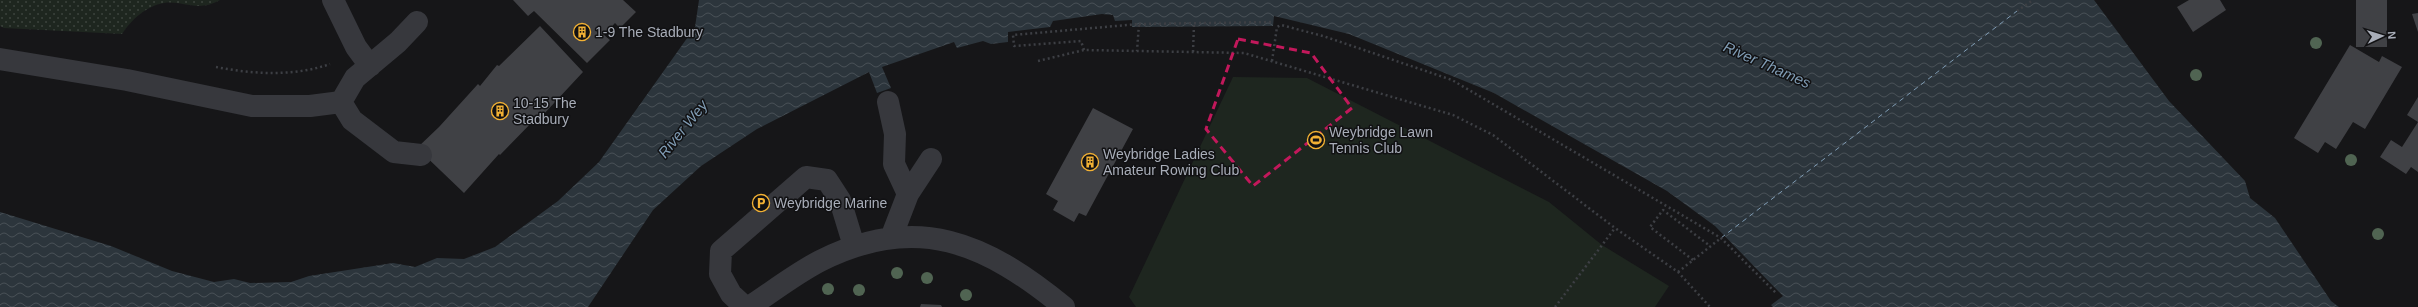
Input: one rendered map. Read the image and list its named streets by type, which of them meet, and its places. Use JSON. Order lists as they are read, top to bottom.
{
  "water": ["River Thames", "River Wey"],
  "places": {
    "building": ["1-9 The Stadbury", "10-15 The Stadbury", "Weybridge Ladies Amateur Rowing Club"],
    "sports": ["Weybridge Lawn Tennis Club"],
    "parking": ["Weybridge Marine"]
  },
  "north": "right"
}
